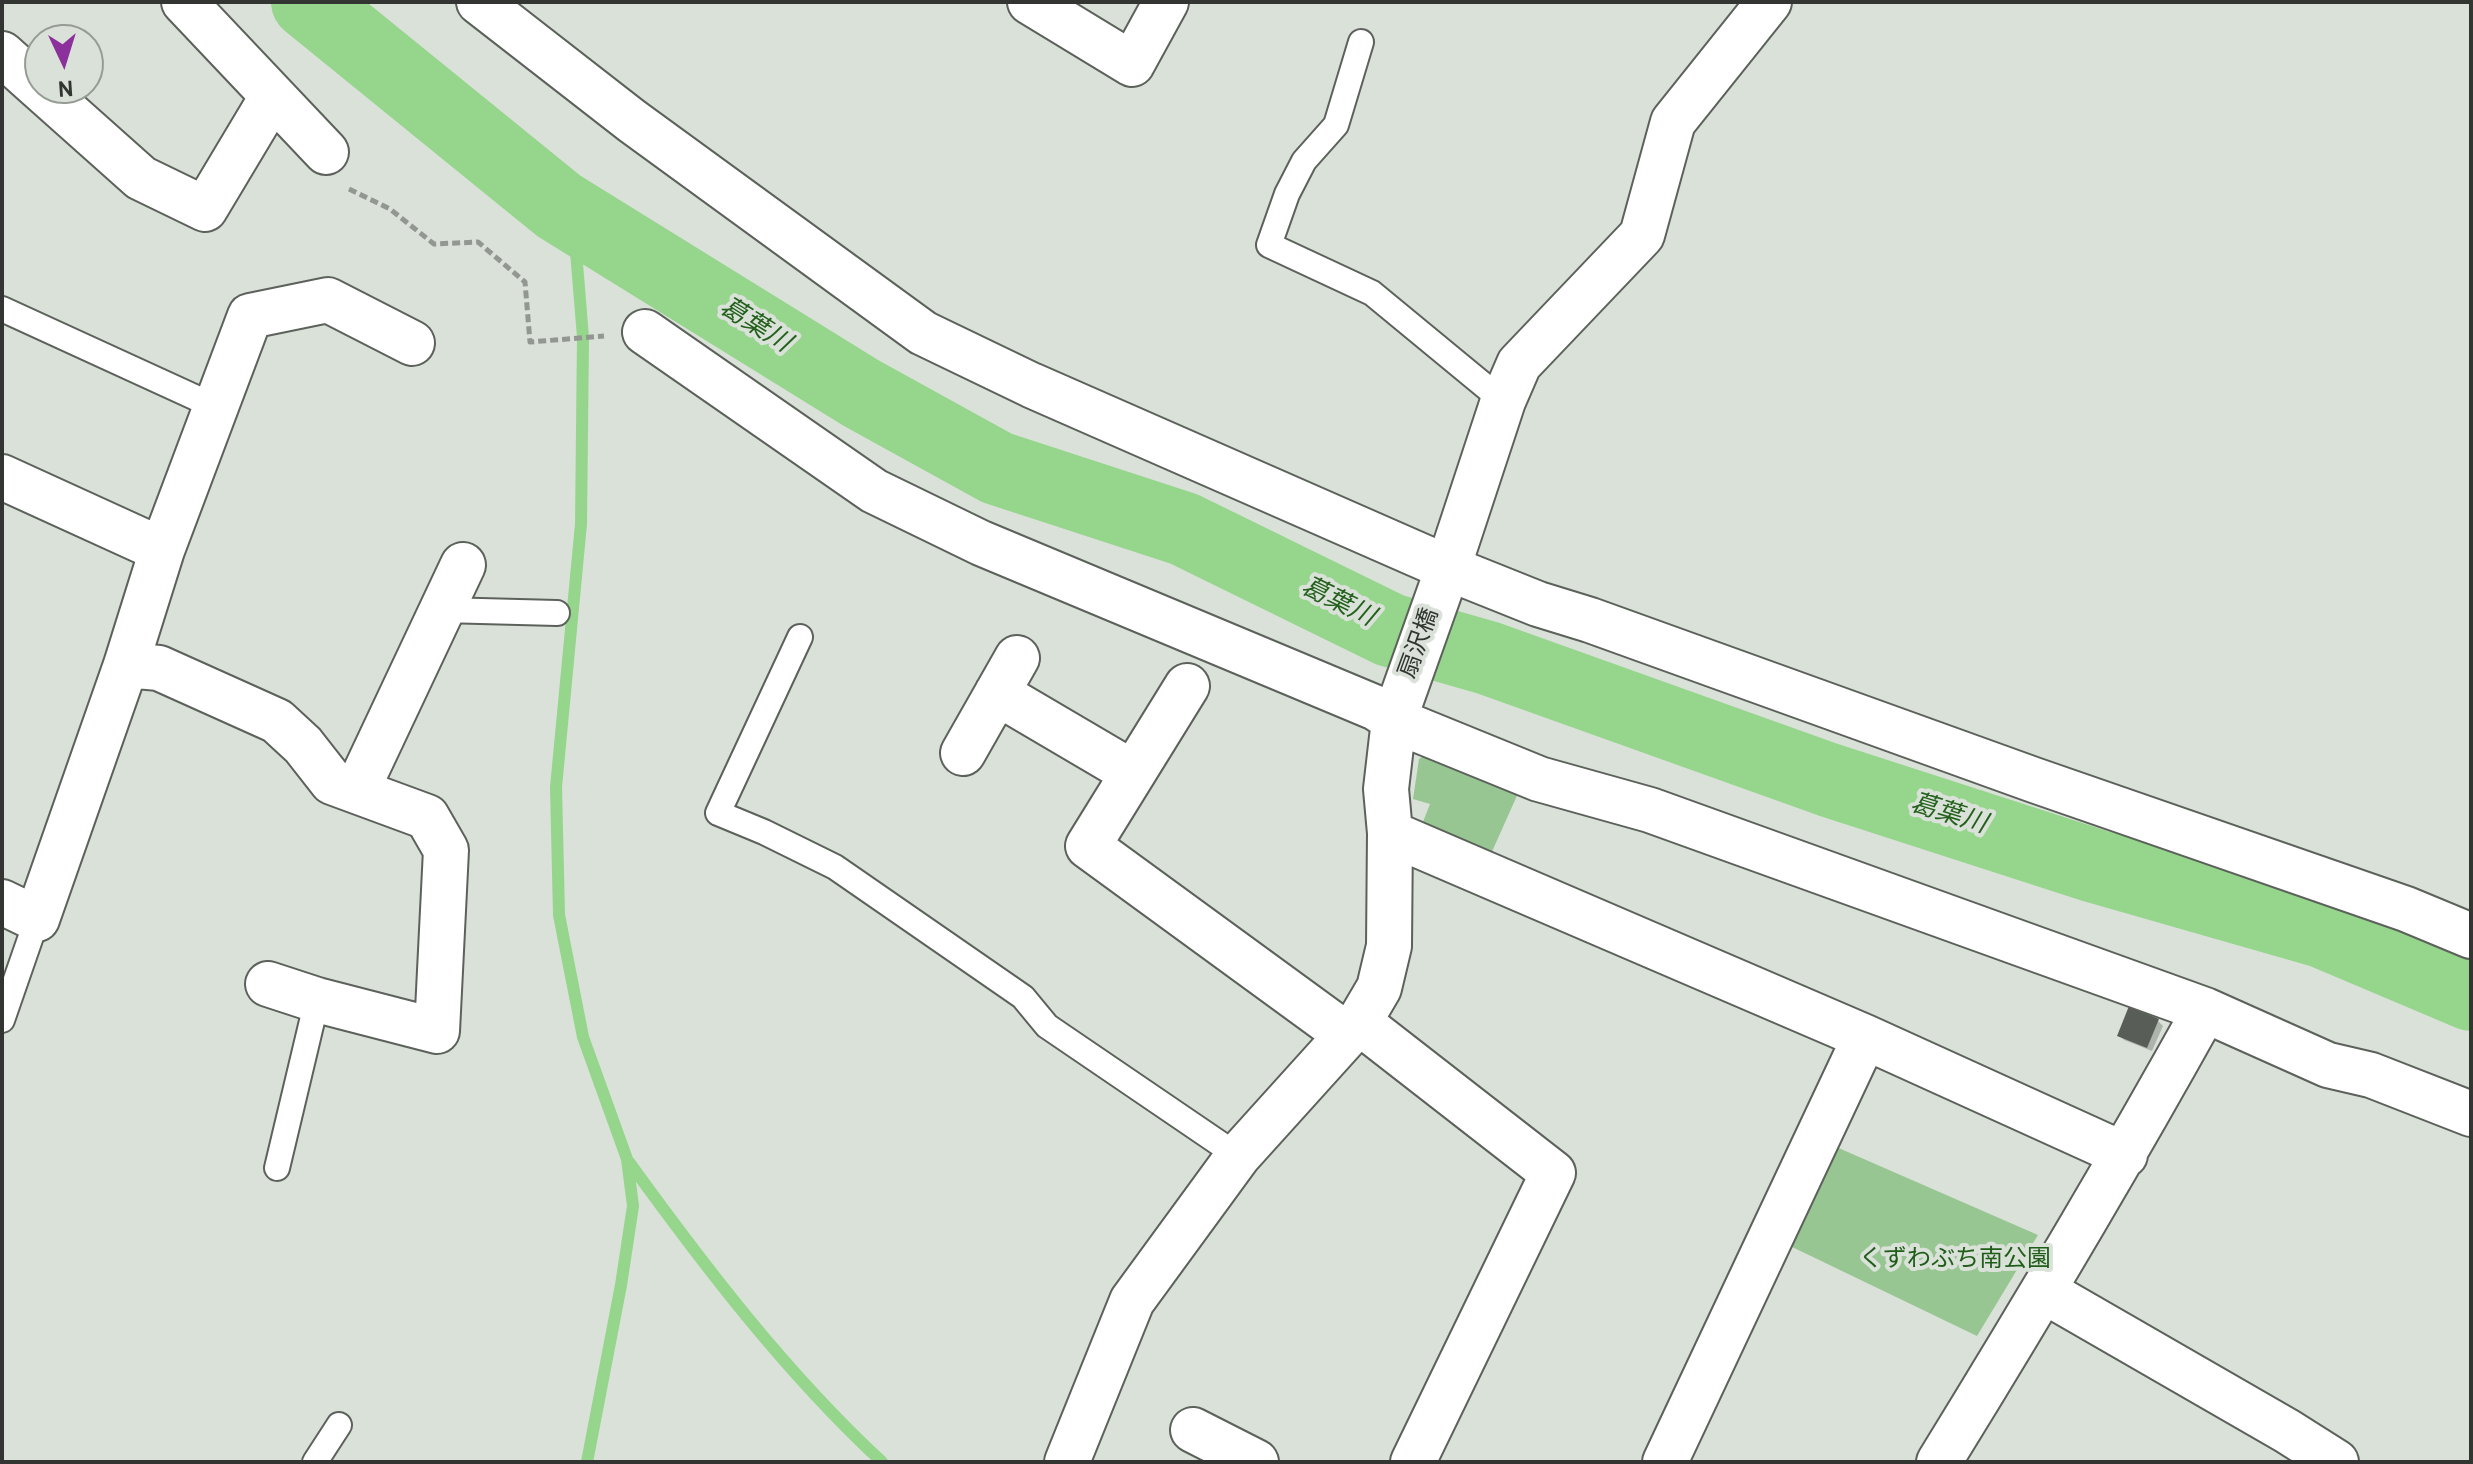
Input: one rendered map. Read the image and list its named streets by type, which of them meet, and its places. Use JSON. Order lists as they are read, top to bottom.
{
  "streets": {
    "street": ["扇沢橋"]
  },
  "water": ["葛葉川"],
  "parks": ["くずわぶち南公園"],
  "north": "bottom"
}
